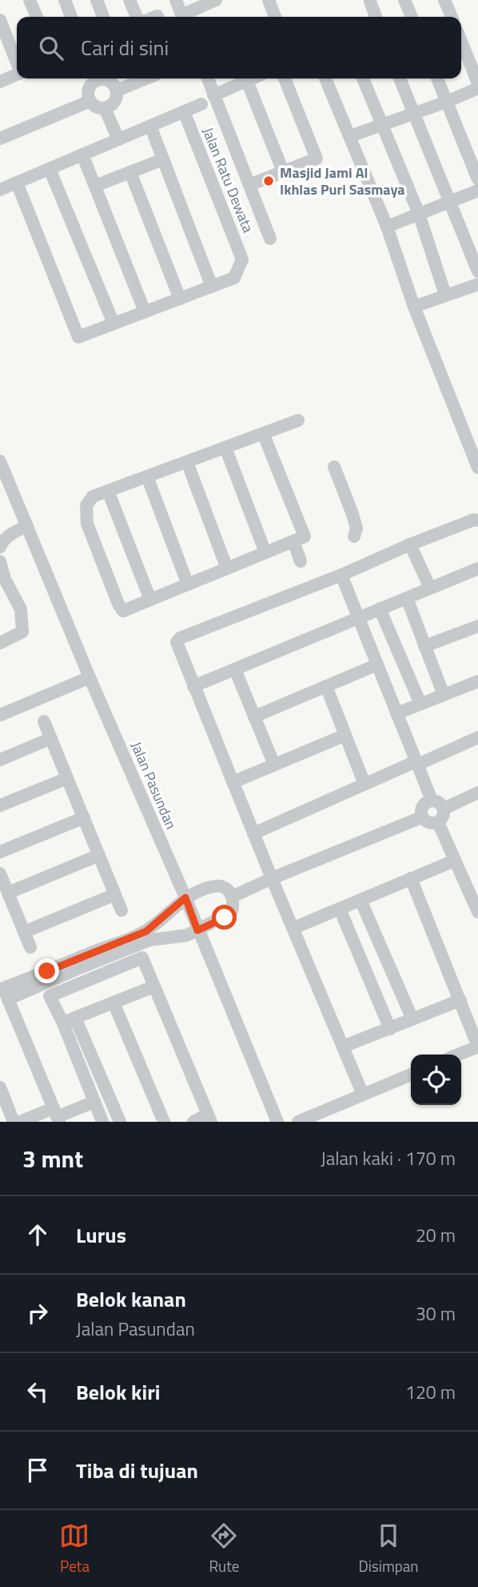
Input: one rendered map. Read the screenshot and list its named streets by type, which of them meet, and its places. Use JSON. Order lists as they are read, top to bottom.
{
  "streets": {
    "street": ["Jalan Ratu Dewata", "Jalan Pasundan"]
  },
  "places": ["Masjid Jami Al Ikhlas Puri Sasmaya"],
  "page": {
    "search": "Cari di sini",
    "heading": ["3 mnt", "Jalan kaki · 170 m"],
    "list": [
      ["Lurus", "20 m"],
      ["Belok kanan", "Jalan Pasundan", "30 m"],
      ["Belok kiri", "120 m"],
      "Tiba di tujuan"
    ],
    "nav": ["Peta", "Rute", "Disimpan"]
  }
}
